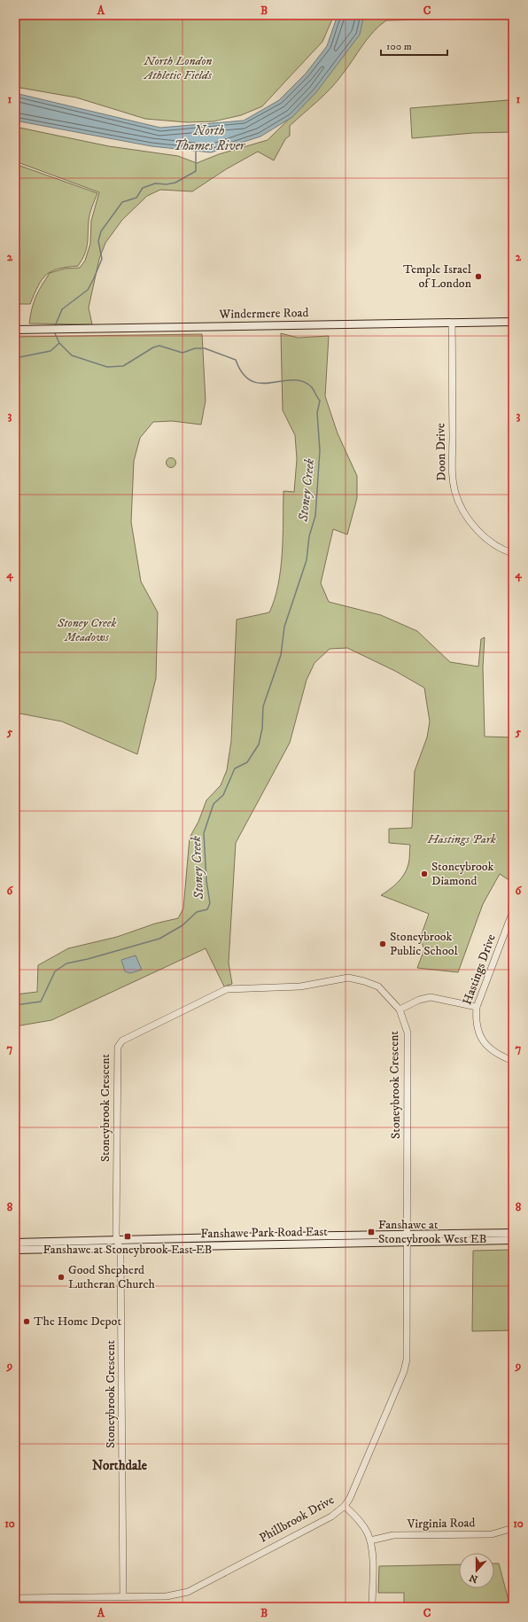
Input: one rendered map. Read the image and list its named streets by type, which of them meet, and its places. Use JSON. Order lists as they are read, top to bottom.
{
  "streets": {
    "main road": ["Windermere Road", "Fanshawe Park Road East"],
    "street": [
      "Doon Drive",
      "Hastings Drive",
      "Stoneybrook Crescent",
      "Phillbrook Drive",
      "Virginia Road"
    ]
  },
  "crossings": [
    ["Windermere Road", "Doon Drive"],
    ["Stoneybrook Crescent", "Fanshawe Park Road East"],
    ["Stoneybrook Crescent", "Phillbrook Drive"],
    ["Fanshawe Park Road East", "Phillbrook Drive"]
  ],
  "districts": ["Northdale"],
  "water": ["North Thames River", "Stoney Creek"],
  "parks": ["North London Athletic Fields", "Stoney Creek Meadows", "Hastings Park"],
  "places": {
    "other": [
      "Temple Israel of London",
      "Stoneybrook Diamond",
      "Stoneybrook Public School",
      "Good Shepherd Lutheran Church",
      "The Home Depot"
    ],
    "transit": ["Fanshawe at Stoneybrook West EB", "Fanshawe at Stoneybrook East EB"]
  },
  "scale_bar": "100 m",
  "north": "bottom",
  "grid": {
    "columns": ["A", "B", "C"],
    "rows": [
      "1",
      "2",
      "3",
      "4",
      "5",
      "6",
      "7",
      "8",
      "9",
      "10"
    ]
  }
}
